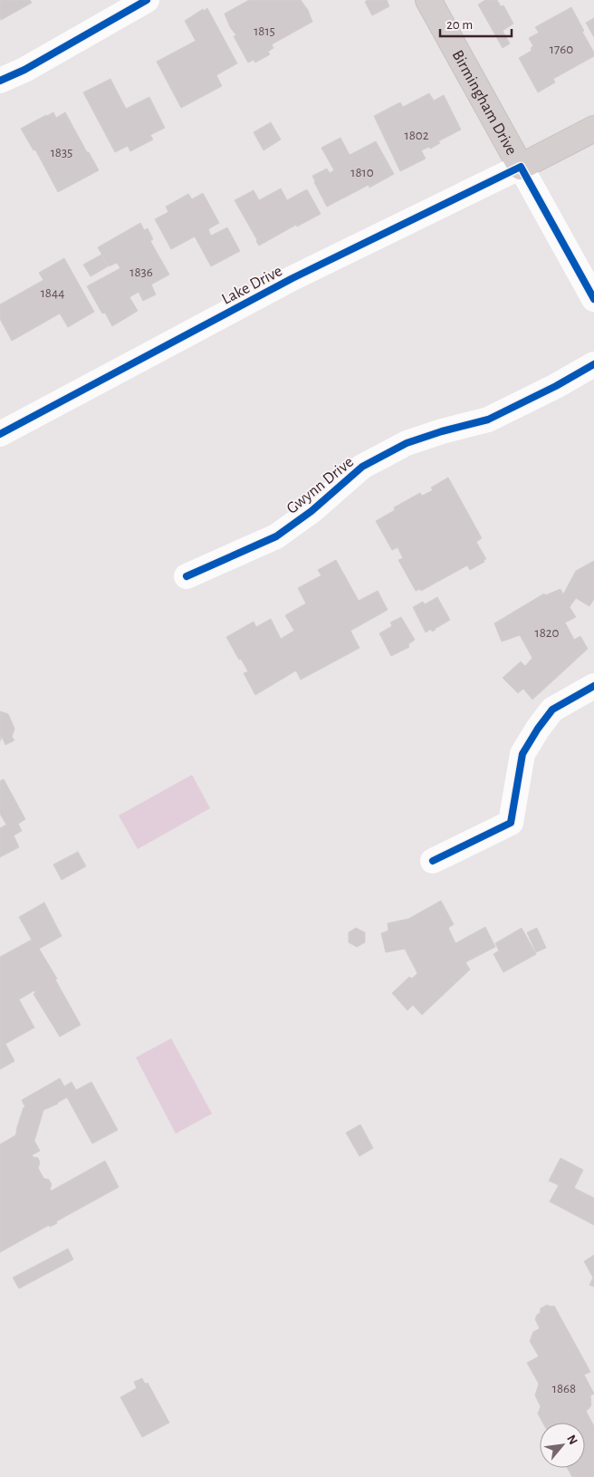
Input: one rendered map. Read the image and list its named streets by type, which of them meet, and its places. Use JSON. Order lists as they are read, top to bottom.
{
  "streets": {
    "main road": ["Birmingham Drive", "Lake Drive"],
    "street": ["Gwynn Drive"]
  },
  "crossings": [
    ["Birmingham Drive", "Lake Drive"]
  ],
  "house_numbers": [
    "1815",
    "1760",
    "1802",
    "1835",
    "1810",
    "1836",
    "1844",
    "1820",
    "1868"
  ],
  "scale_bar": "20 m",
  "north": "top right"
}
